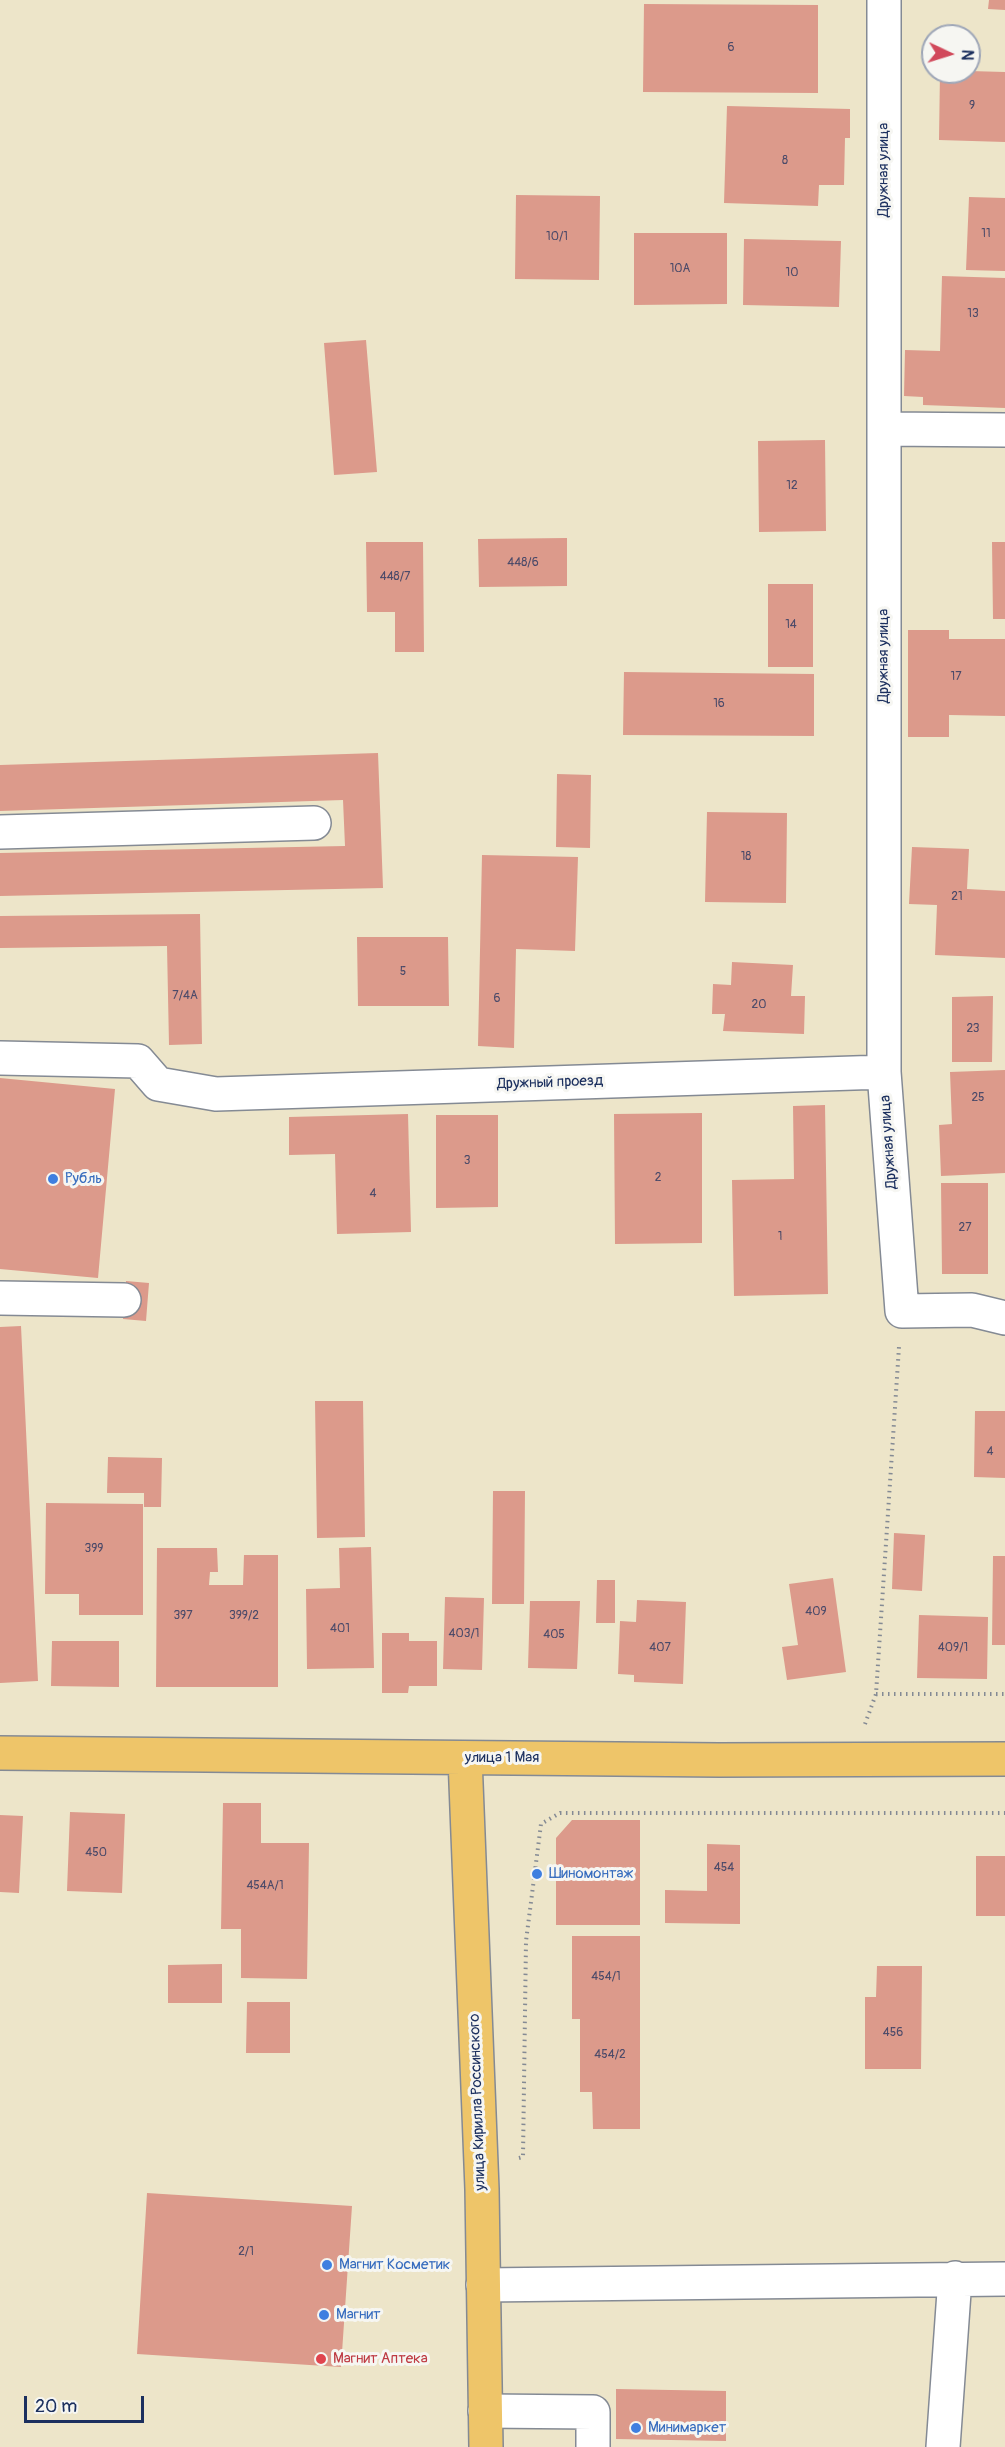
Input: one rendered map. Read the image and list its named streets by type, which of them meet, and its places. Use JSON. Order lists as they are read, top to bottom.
{
  "streets": {
    "main road": ["улица 1 Мая", "улица Кирилла Россинского"],
    "street": ["Дружная улица", "Дружный проезд"]
  },
  "crossings": [
    ["Дружная улица", "Дружный проезд"],
    ["улица 1 Мая", "улица Кирилла Россинского"]
  ],
  "places": [
    "Рубль",
    "Шиномонтаж",
    "Магнит Косметик",
    "Магнит",
    "Магнит Аптека",
    "Минимаркет"
  ],
  "house_numbers": [
    "6",
    "9",
    "8",
    "11",
    "10/1",
    "10А",
    "10",
    "13",
    "12",
    "448/6",
    "448/7",
    "14",
    "17",
    "16",
    "18",
    "21",
    "5",
    "7/4А",
    "6",
    "20",
    "23",
    "25",
    "3",
    "2",
    "4",
    "27",
    "1",
    "4",
    "399",
    "409",
    "397",
    "399/2",
    "401",
    "403/1",
    "405",
    "407",
    "409/1",
    "450",
    "454",
    "454А/1",
    "454/1",
    "456",
    "454/2",
    "2/1"
  ],
  "scale_bar": "20 m",
  "north": "right"
}
